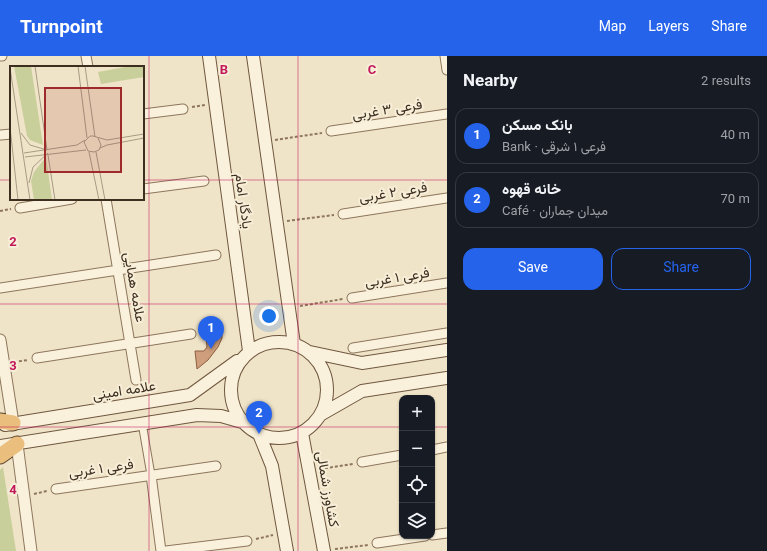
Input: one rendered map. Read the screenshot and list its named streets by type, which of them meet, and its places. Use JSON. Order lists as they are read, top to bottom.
{
  "streets": {
    "main road": ["یادگار امام", "علامه امینی", "کشاورز شمالی"],
    "street": [
      "فرعی ۳ غربی",
      "فرعی ۲ غربی",
      "فرعی ۱ غربی",
      "علامه همایی"
    ]
  },
  "crossings": [
    ["یادگار امام", "علامه امینی"],
    ["یادگار امام", "کشاورز شمالی"],
    ["علامه امینی", "کشاورز شمالی"]
  ],
  "page": {
    "header": "Turnpoint",
    "nav": ["Map", "Layers", "Share"],
    "heading": ["Nearby", "2 results"],
    "list": [
      {
        "mark": "1",
        "name": "بانک مسکن",
        "note": "Bank · فرعی ۱ شرقی",
        "value": "40 m"
      },
      {
        "mark": "2",
        "name": "خانه قهوه",
        "note": "Café · میدان جماران",
        "value": "70 m"
      }
    ],
    "buttons": ["Save", "Share"],
    "pins": ["1", "2"],
    "map_buttons": ["+", "−"]
  },
  "grid": {
    "columns": ["B", "C"],
    "rows": ["2", "3", "4"]
  }
}
